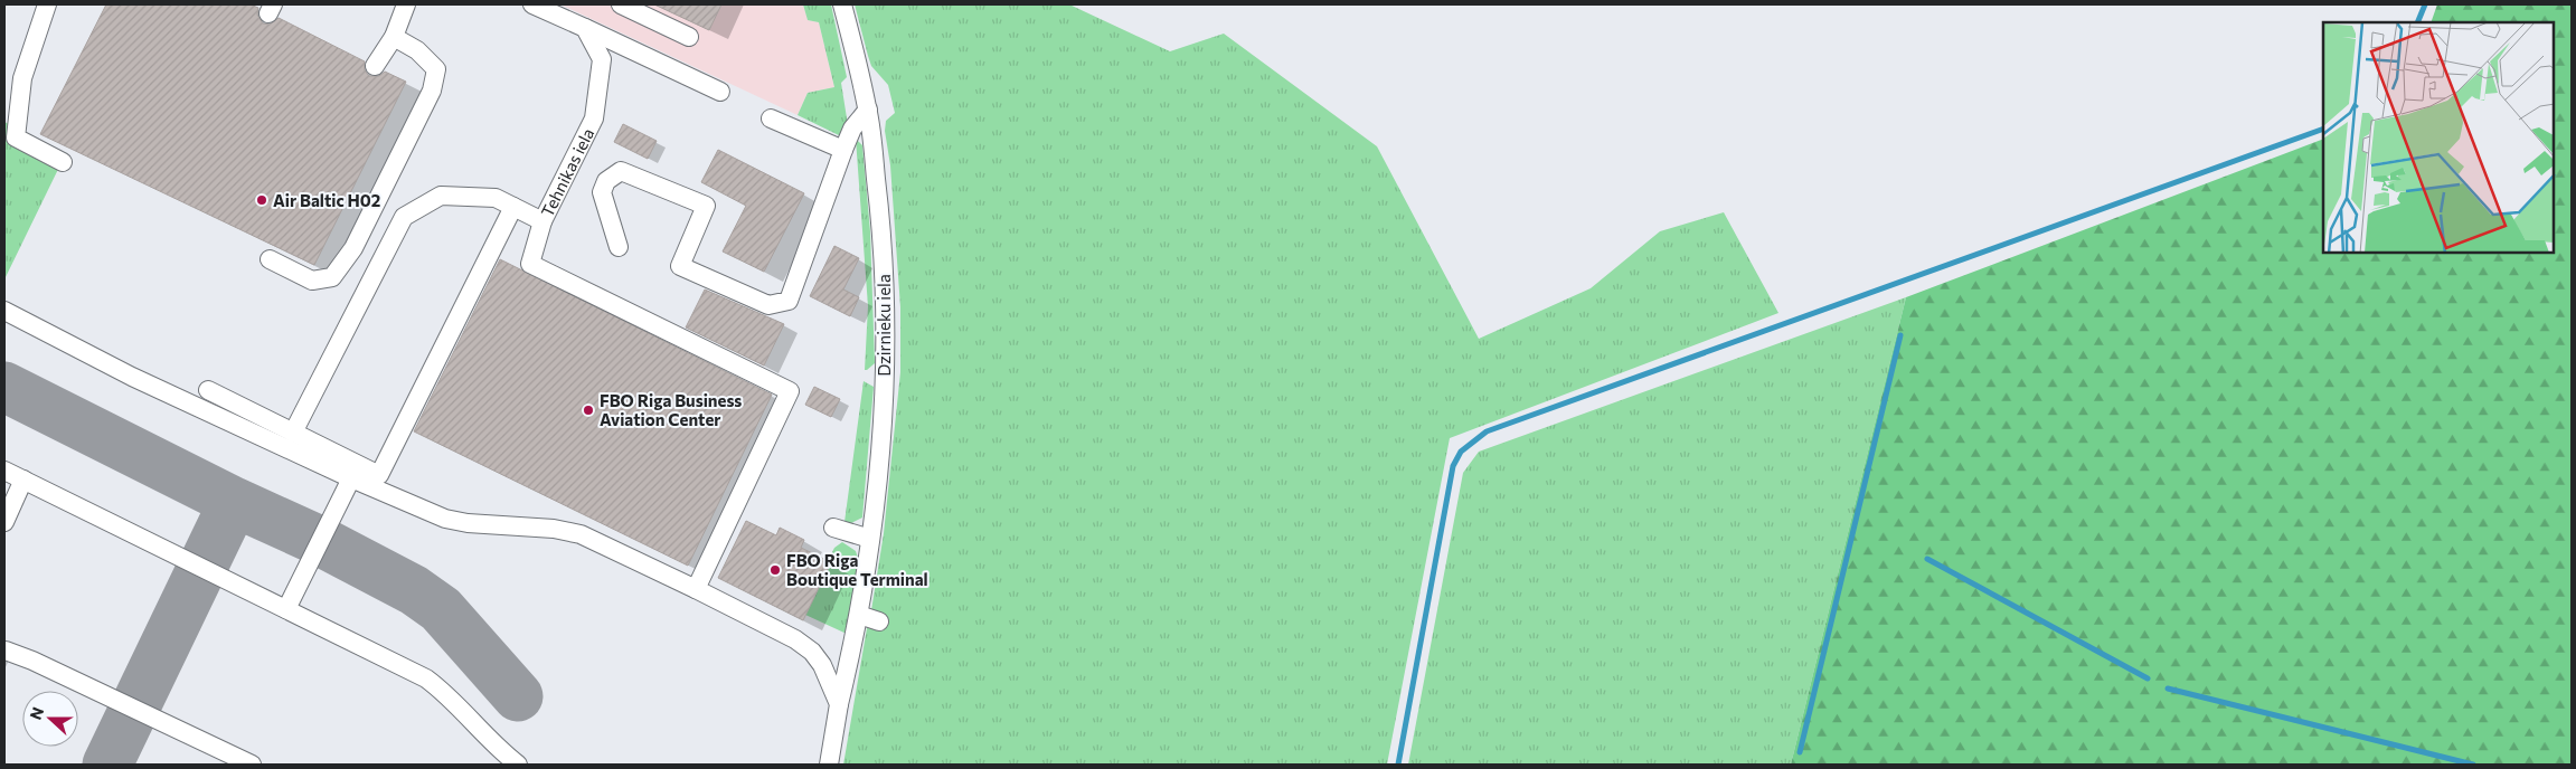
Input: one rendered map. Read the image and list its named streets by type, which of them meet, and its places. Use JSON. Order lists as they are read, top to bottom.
{
  "streets": {
    "lane": ["Tehnikas iela", "Dzirnieku iela"]
  },
  "places": ["Air Baltic H02", "FBO Riga Business Aviation Center", "FBO Riga Boutique Terminal"],
  "north": "left"
}
